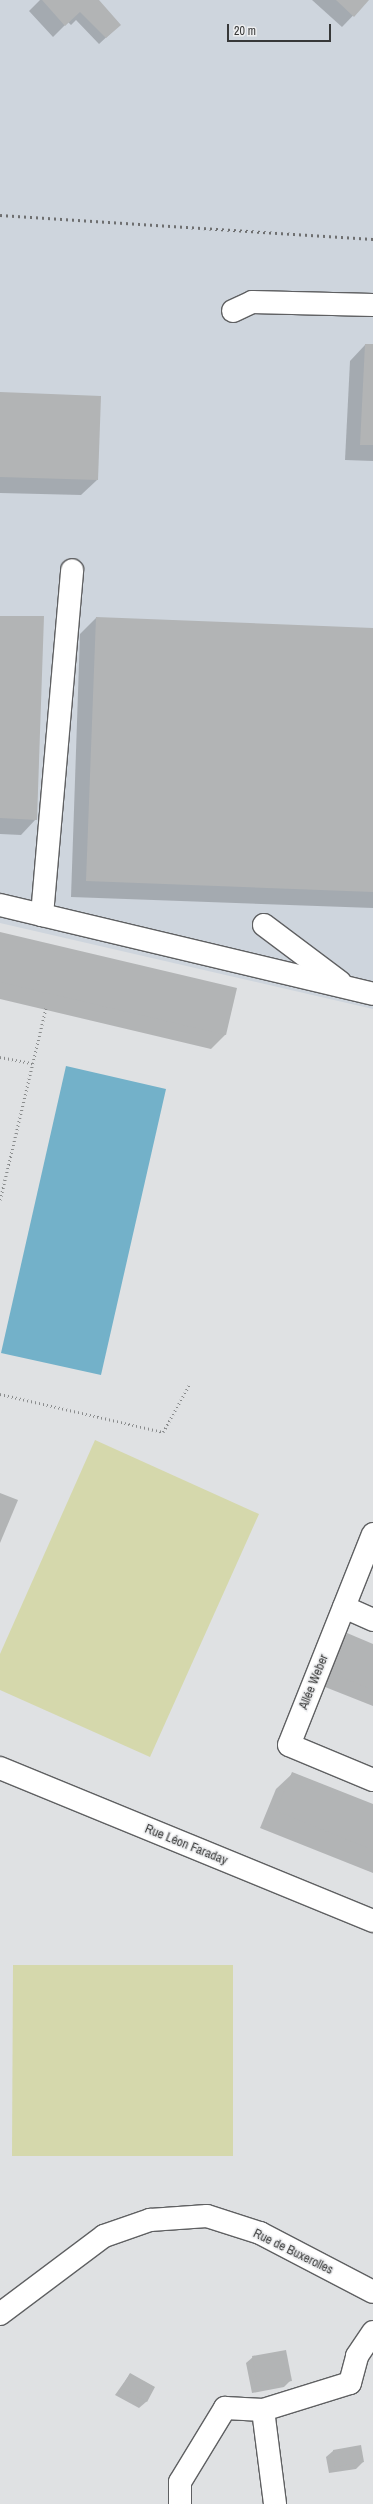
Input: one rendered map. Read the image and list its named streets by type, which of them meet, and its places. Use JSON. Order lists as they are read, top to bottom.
{
  "streets": {
    "street": ["Allée Weber", "Rue Léon Faraday", "Rue de Buxerolles"]
  },
  "scale_bar": "20 m"
}
